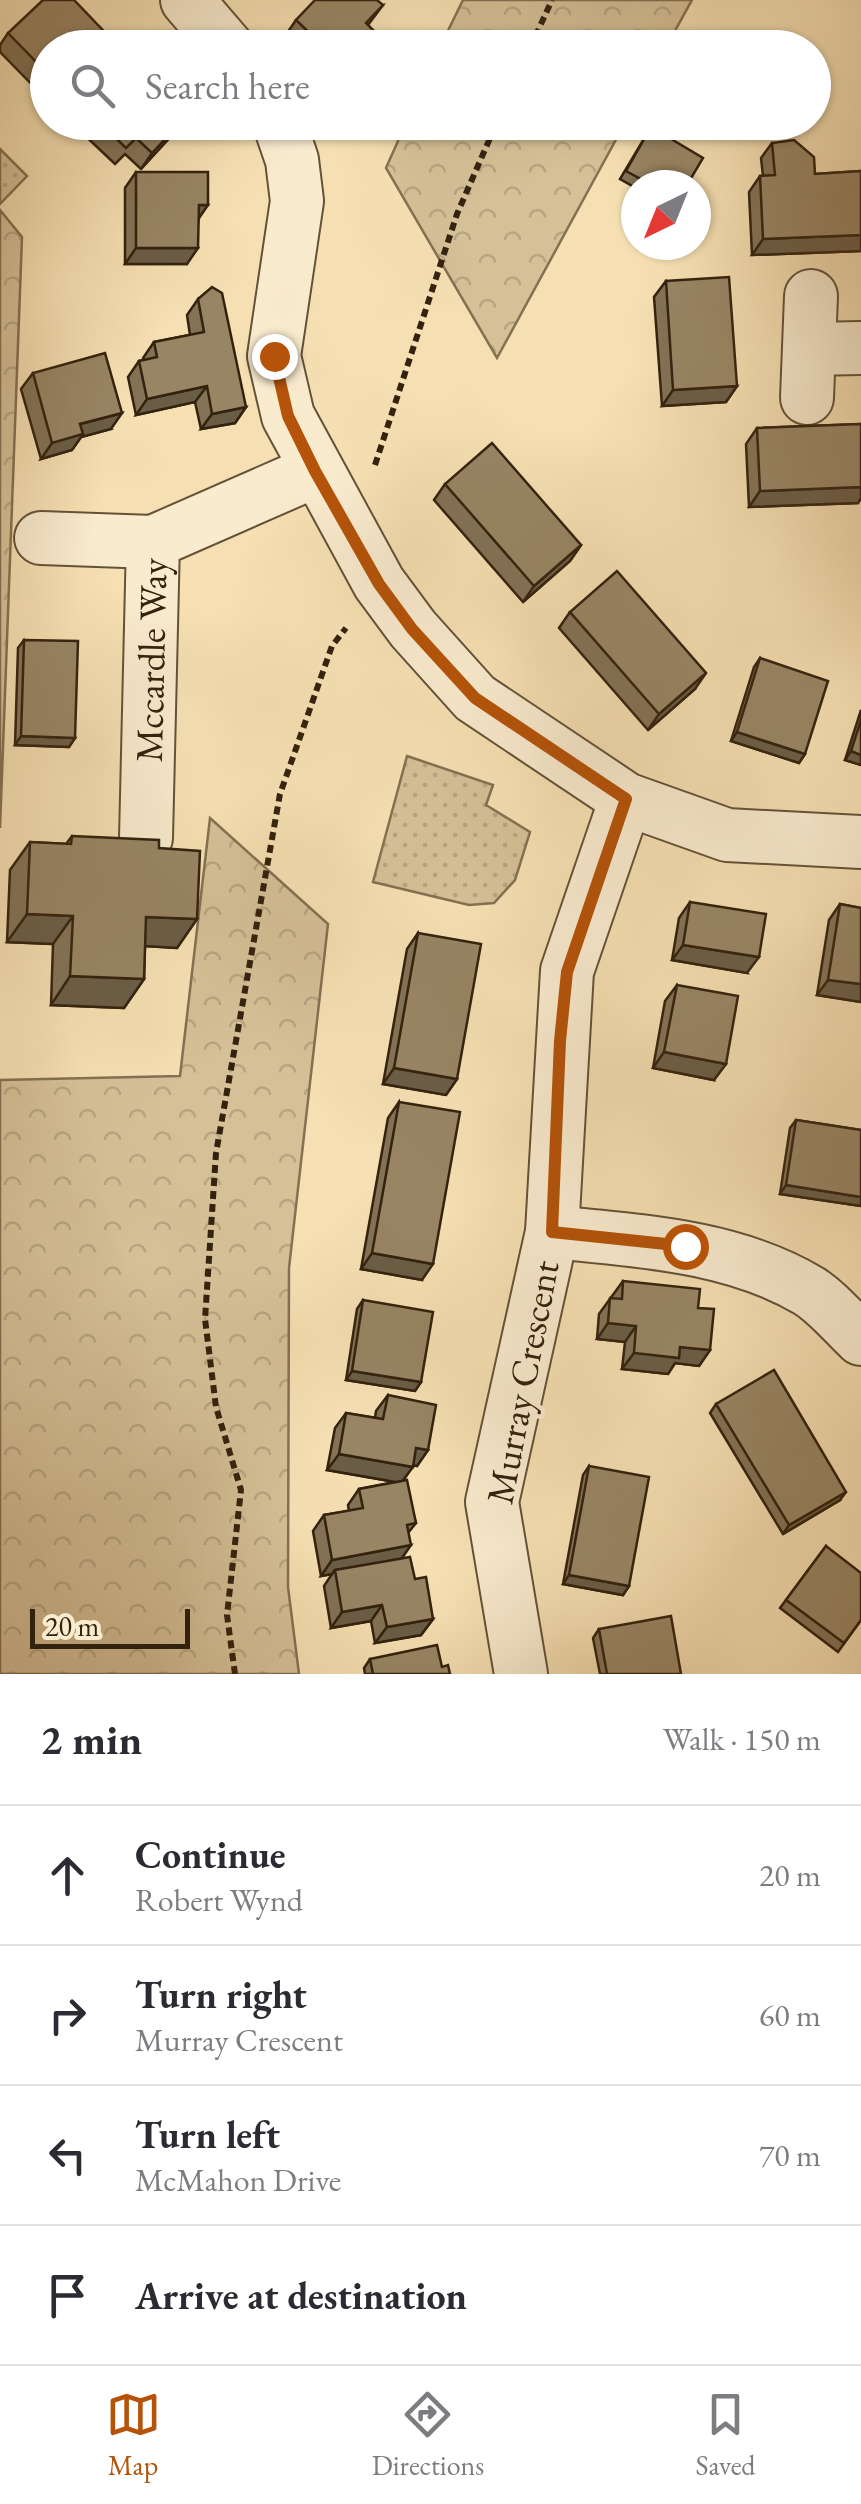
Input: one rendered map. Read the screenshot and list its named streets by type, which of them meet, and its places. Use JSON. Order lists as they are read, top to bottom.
{
  "streets": {
    "street": ["Mccardle Way", "Murray Crescent"]
  },
  "scale_bar": "20 m",
  "north": "bottom left",
  "page": {
    "search": "Search here",
    "scale": "20 m",
    "heading": ["2 min", "Walk · 150 m"],
    "list": [
      ["Continue", "Robert Wynd", "20 m"],
      ["Turn right", "Murray Crescent", "60 m"],
      ["Turn left", "McMahon Drive", "70 m"],
      "Arrive at destination"
    ],
    "nav": ["Map", "Directions", "Saved"]
  }
}
